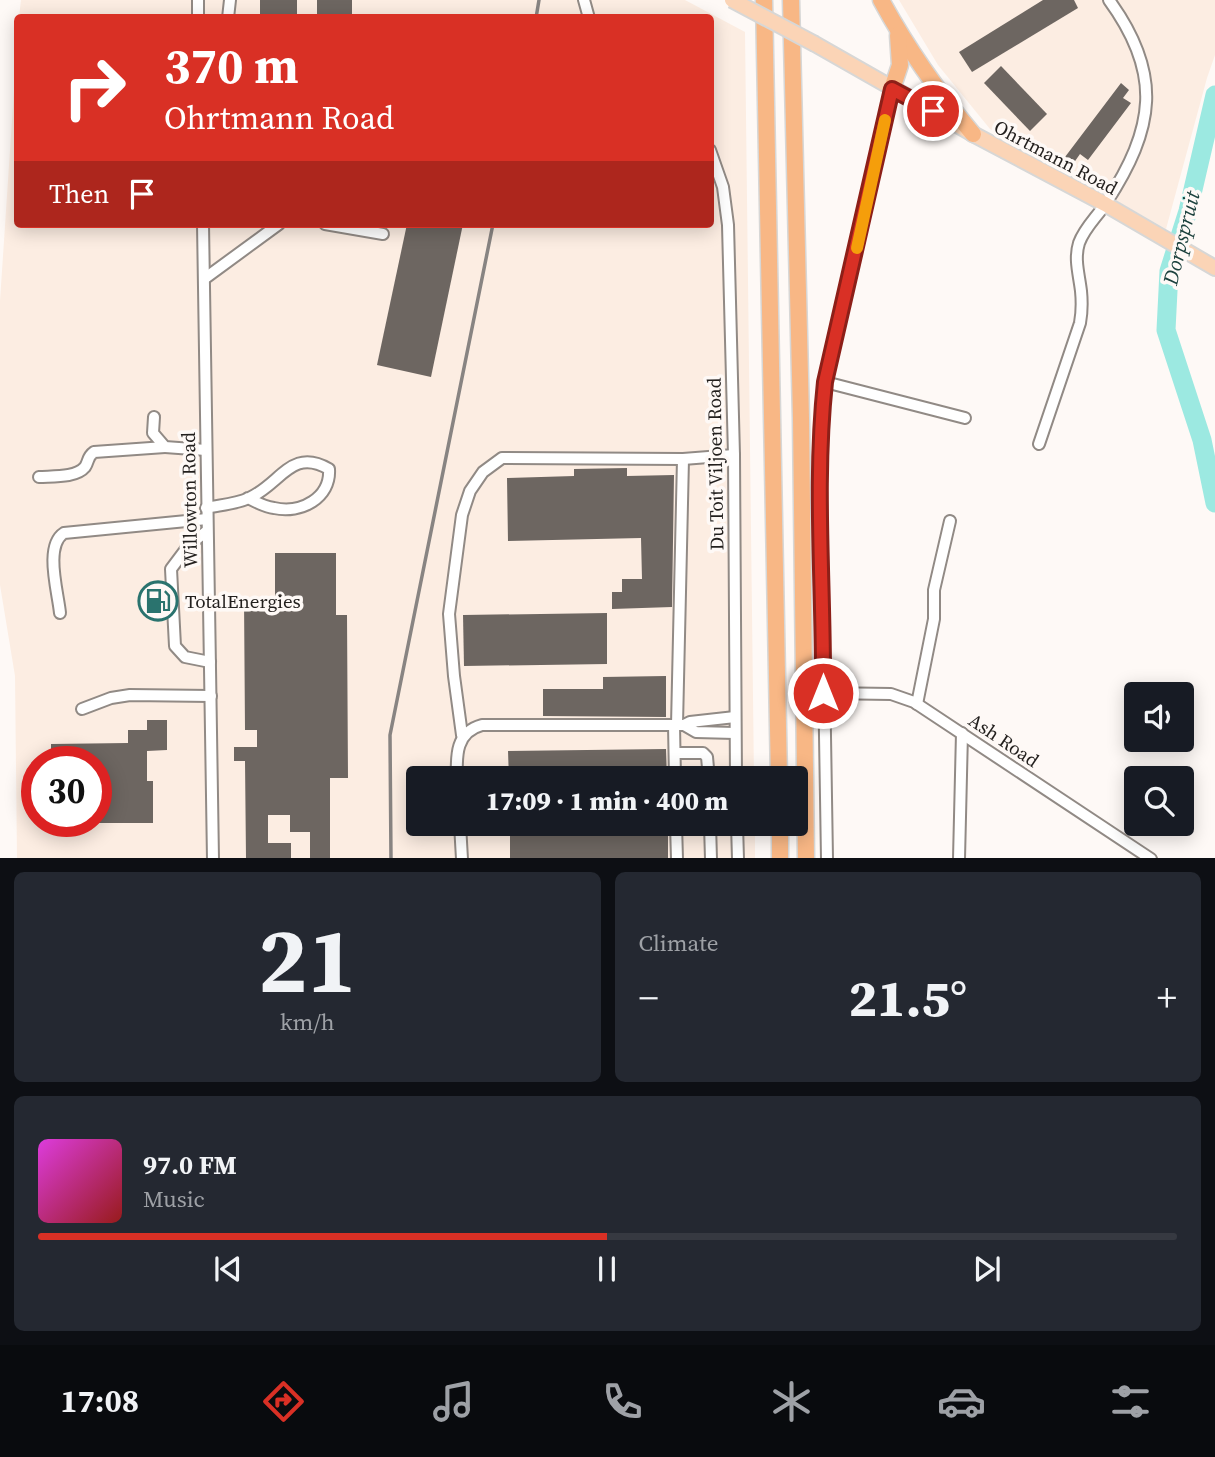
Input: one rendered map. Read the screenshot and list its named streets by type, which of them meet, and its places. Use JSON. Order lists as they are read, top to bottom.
{
  "streets": {
    "main road": ["Ohrtmann Road"],
    "street": ["Du Toit Viljoen Road", "Willowton Road", "Ash Road"]
  },
  "water": ["Dorpspruit"],
  "places": {
    "fuel station": ["TotalEnergies"]
  },
  "page": {
    "turn": ["370 m", "Ohrtmann Road"],
    "then": "Then",
    "limit": "30",
    "trip": "17:09 · 1 min · 400 m",
    "tile": [
      ["21", "km/h"],
      "Climate"
    ],
    "heat": ["−", "21.5°", "+"],
    "song": ["97.0 FM", "Music"],
    "tabs": "17:08"
  }
}
